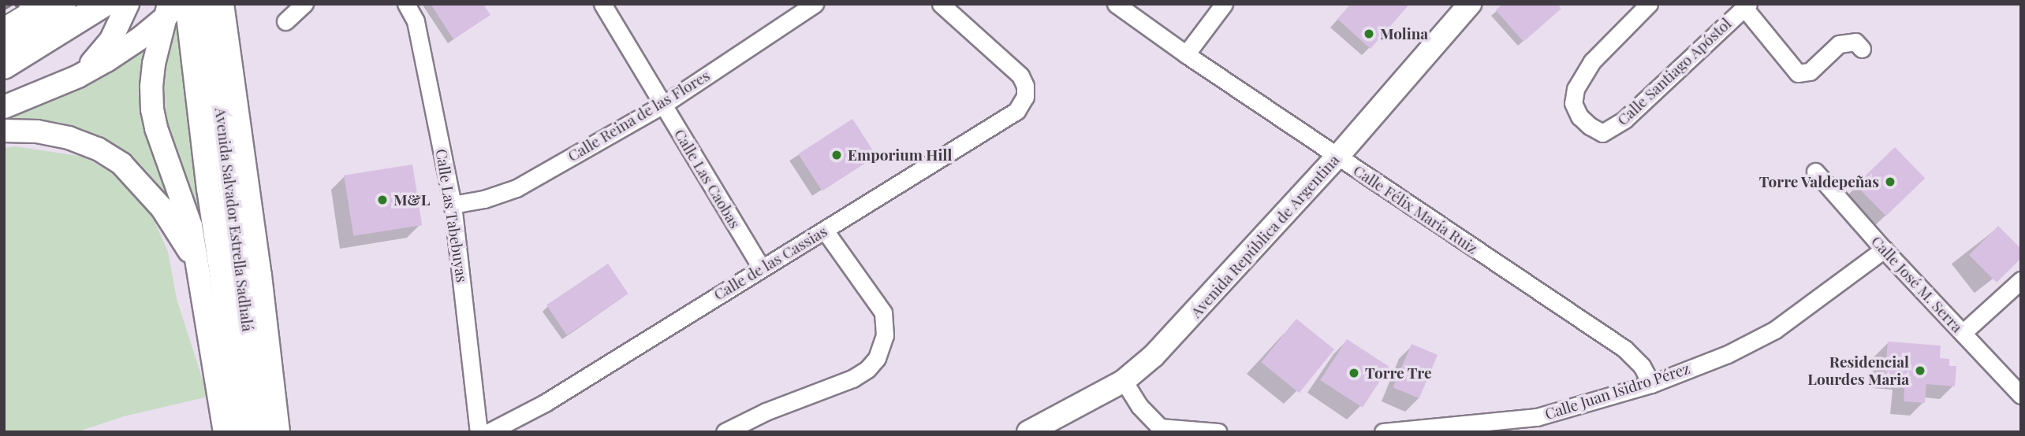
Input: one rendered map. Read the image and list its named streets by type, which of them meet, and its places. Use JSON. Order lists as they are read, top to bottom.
{
  "streets": {
    "main road": ["Avenida Salvador Estrella Sadhalá", "Avenida República de Argentina"],
    "street": [
      "Calle Santiago Apóstol",
      "Calle Reina de las Flores",
      "Calle Las Caobas",
      "Calle Félix María Ruiz",
      "Calle Las Tabebuyas",
      "Calle de las Cassias",
      "Calle José M. Serra",
      "Calle Juan Isidro Pérez"
    ]
  },
  "crossings": [
    ["Calle Reina de las Flores", "Calle Las Caobas"],
    ["Calle Reina de las Flores", "Calle Las Tabebuyas"],
    ["Calle Las Caobas", "Calle de las Cassias"],
    ["Calle Félix María Ruiz", "Avenida República de Argentina"],
    ["Calle Félix María Ruiz", "Calle Juan Isidro Pérez"],
    ["Calle José M. Serra", "Calle Juan Isidro Pérez"]
  ],
  "places": [
    "Molina",
    "Emporium Hill",
    "Torre Valdepeñas",
    "M&L",
    "Residencial Lourdes Maria",
    "Torre Tre"
  ]
}
